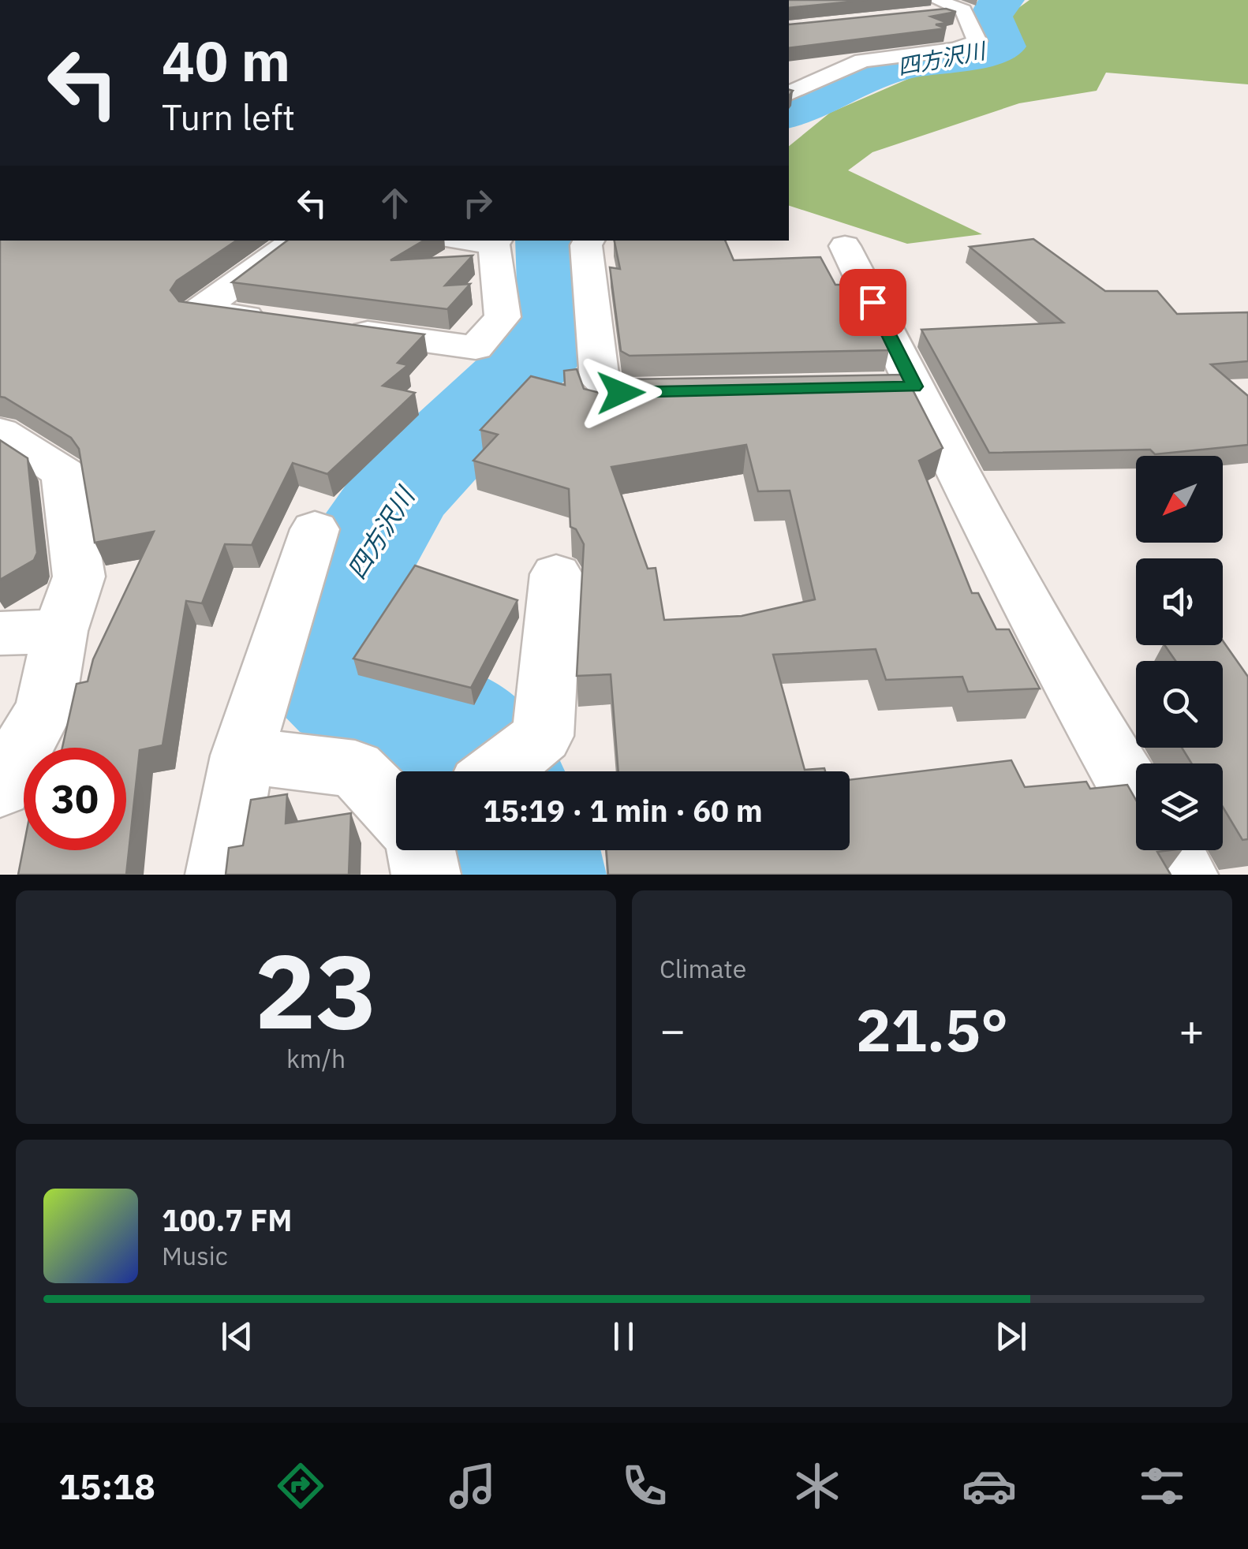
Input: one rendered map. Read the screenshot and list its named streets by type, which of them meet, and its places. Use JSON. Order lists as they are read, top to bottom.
{
  "water": ["四方沢川"],
  "north": "bottom left",
  "page": {
    "turn": ["40 m", "Turn left"],
    "limit": "30",
    "trip": "15:19 · 1 min · 60 m",
    "tile": [
      ["23", "km/h"],
      "Climate"
    ],
    "heat": ["−", "21.5°", "+"],
    "song": ["100.7 FM", "Music"],
    "tabs": "15:18"
  }
}
